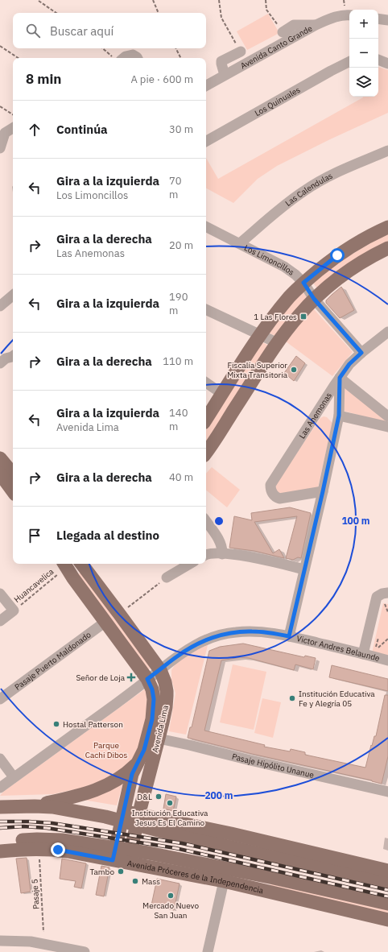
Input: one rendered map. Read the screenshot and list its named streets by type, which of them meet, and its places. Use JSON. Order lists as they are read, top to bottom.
{
  "streets": {
    "main road": ["Avenida Lima", "Avenida Próceres de la Independencia"],
    "street": [
      "Avenida Canto Grande",
      "Los Quinuales",
      "Las Calendulas",
      "Los Limoncillos",
      "Las Anemonas",
      "Victor Andres Belaunde",
      "Pasaje Puerto Maldonado",
      "Pasaje Hipólito Unanue"
    ],
    "path": ["Huancavelica", "Pasaje 5"]
  },
  "crossings": [
    ["Las Calendulas", "Los Limoncillos"],
    ["Los Limoncillos", "Las Anemonas"],
    ["Huancavelica", "Avenida Lima"],
    ["Victor Andres Belaunde", "Avenida Lima"],
    ["Pasaje Puerto Maldonado", "Avenida Lima"],
    ["Avenida Lima", "Pasaje Hipólito Unanue"],
    ["Avenida Lima", "Avenida Próceres de la Independencia"]
  ],
  "parks": ["Parque Cachi Dibos"],
  "places": {
    "transit": ["1 Las Flores"],
    "other": [
      "Fiscalía Superior Mixta Transitoria",
      "Institución Educativa Fe y Alegría 05",
      "Hostal Patterson",
      "D&L",
      "Institución Educativa Jesus Es El Camino",
      "Tambo",
      "Mass",
      "Mercado Nuevo San Juan"
    ],
    "health": ["Señor de Loja"]
  },
  "page": {
    "map_buttons": ["+", "−"],
    "search": "Buscar aquí",
    "heading": ["8 min", "A pie · 600 m"],
    "list": [
      ["Continúa", "30 m"],
      ["Gira a la izquierda", "Los Limoncillos", "70 m"],
      ["Gira a la derecha", "Las Anemonas", "20 m"],
      ["Gira a la izquierda", "190 m"],
      ["Gira a la derecha", "110 m"],
      ["Gira a la izquierda", "Avenida Lima", "140 m"],
      ["Gira a la derecha", "40 m"],
      "Llegada al destino"
    ]
  },
  "rings": ["100 m", "200 m"]
}
